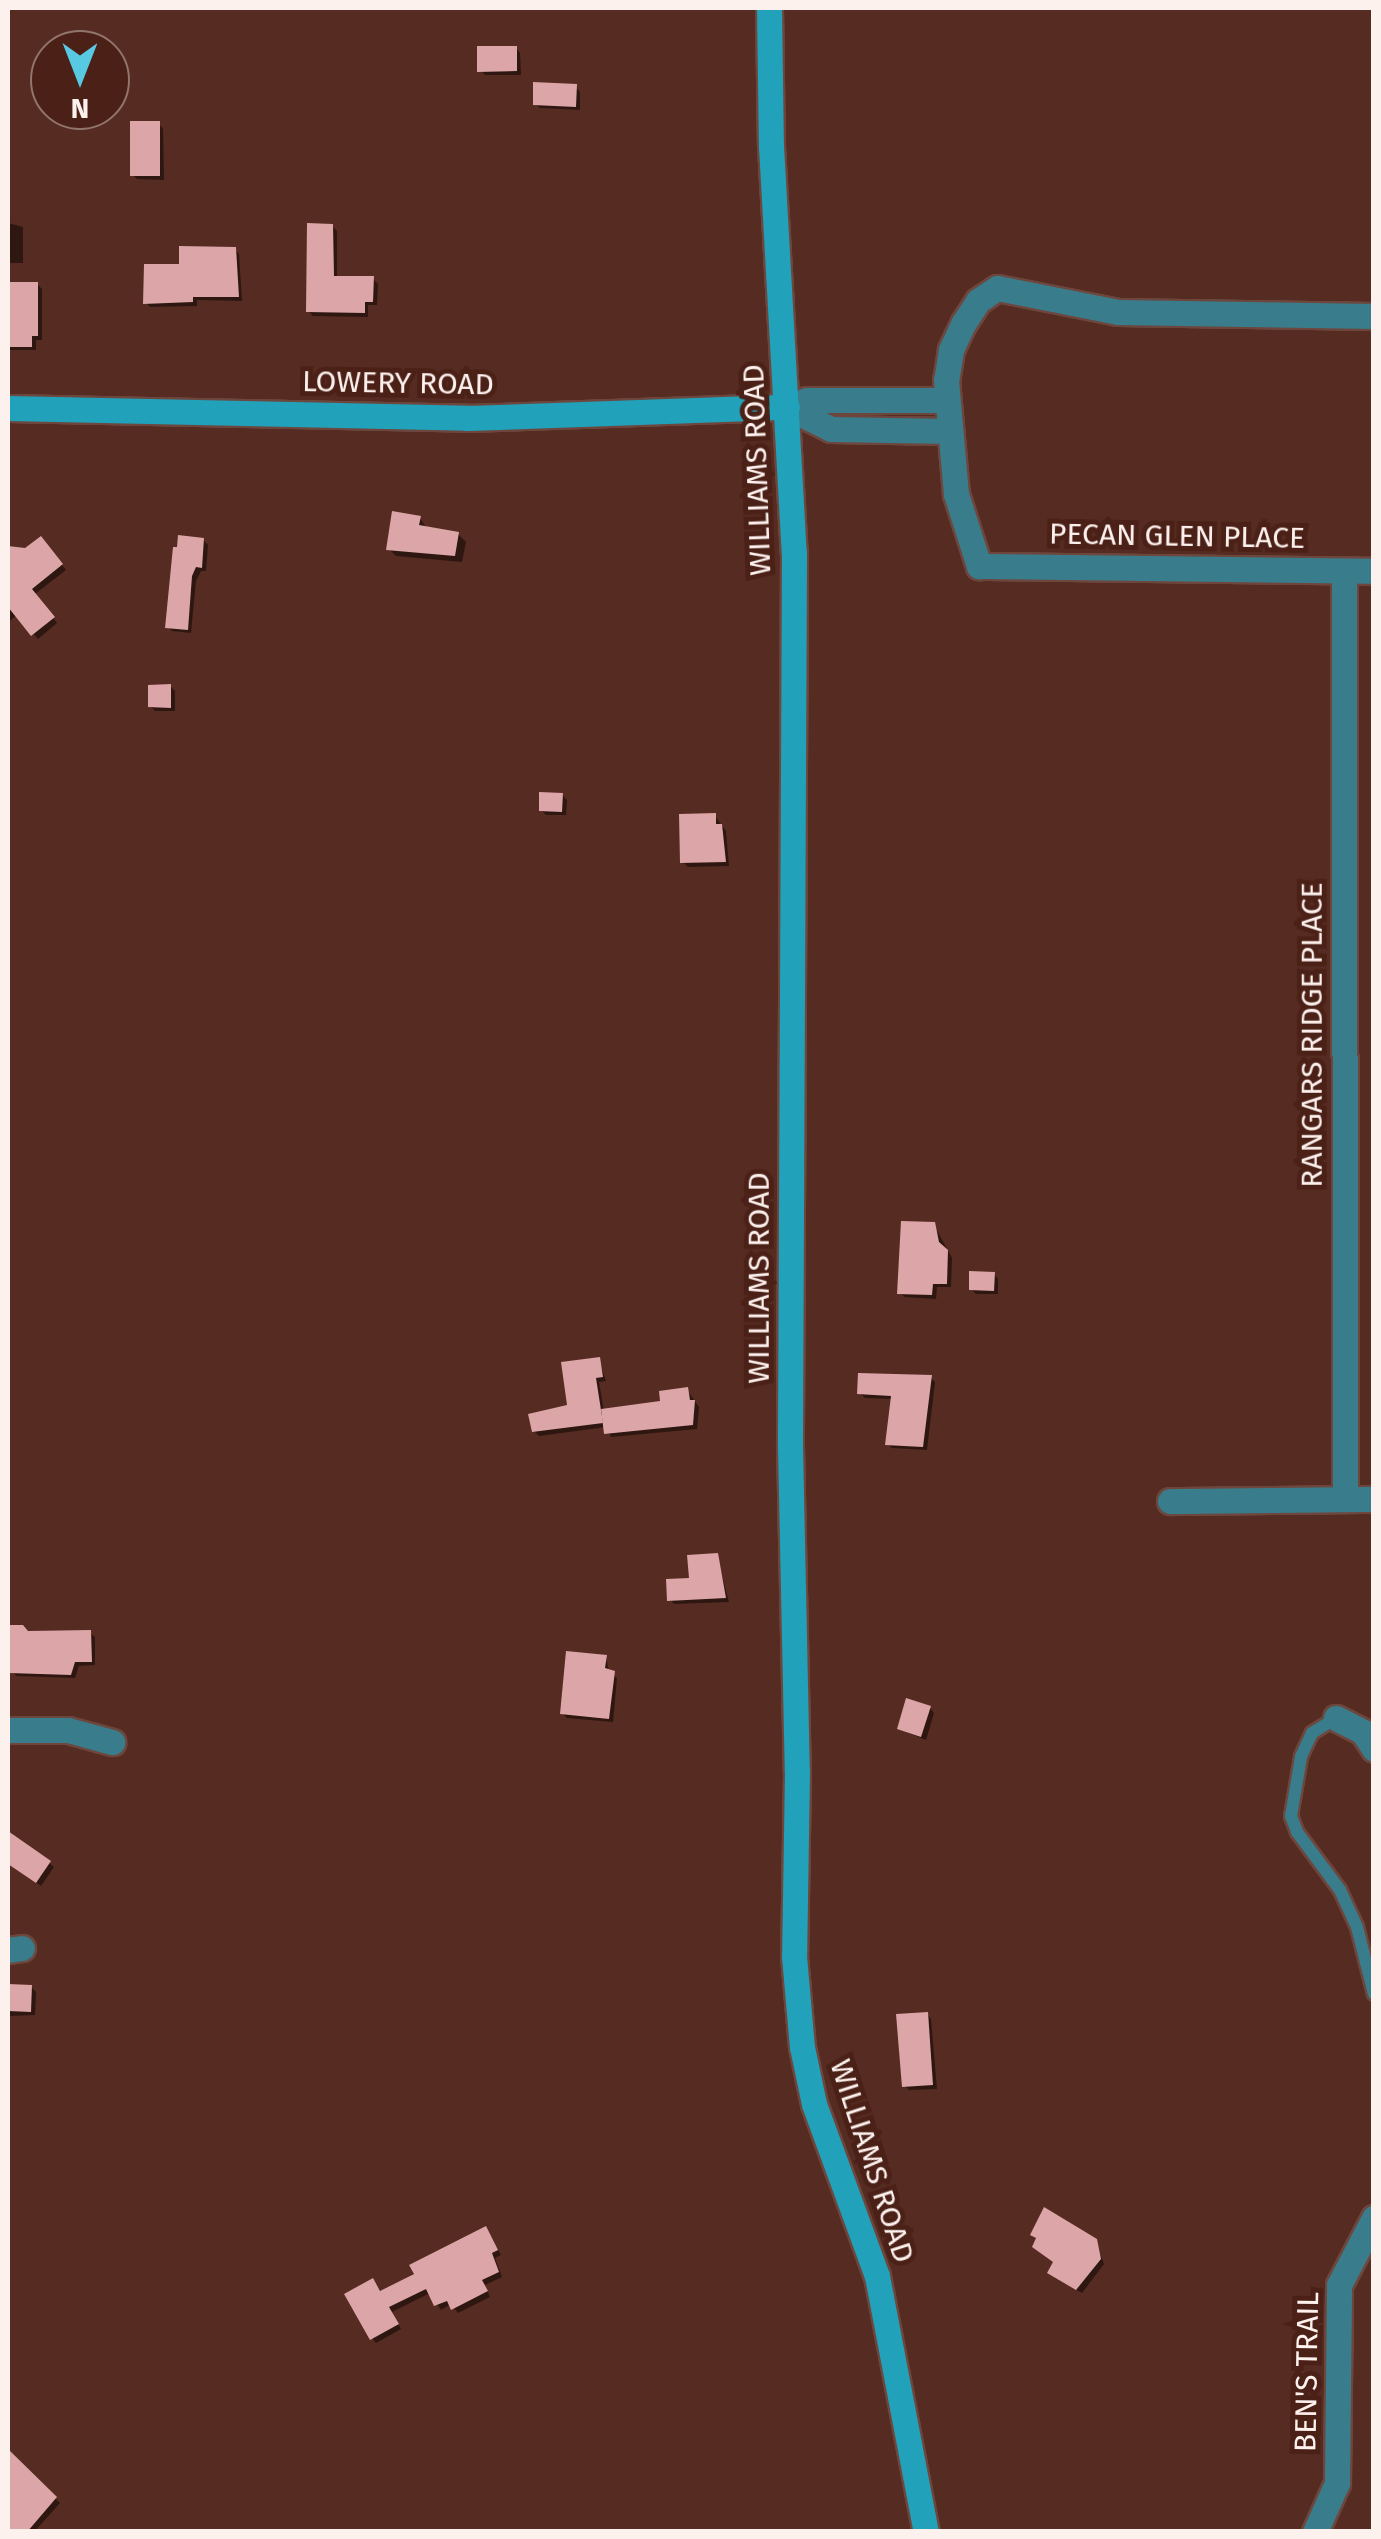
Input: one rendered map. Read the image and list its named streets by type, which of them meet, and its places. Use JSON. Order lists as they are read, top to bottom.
{
  "streets": {
    "street": [
      "LOWERY ROAD",
      "WILLIAMS ROAD",
      "PECAN GLEN PLACE",
      "RANGARS RIDGE PLACE",
      "BEN'S TRAIL"
    ]
  },
  "crossings": [
    ["LOWERY ROAD", "WILLIAMS ROAD"],
    ["LOWERY ROAD", "PECAN GLEN PLACE"],
    ["PECAN GLEN PLACE", "RANGARS RIDGE PLACE"]
  ],
  "north": "bottom"
}
